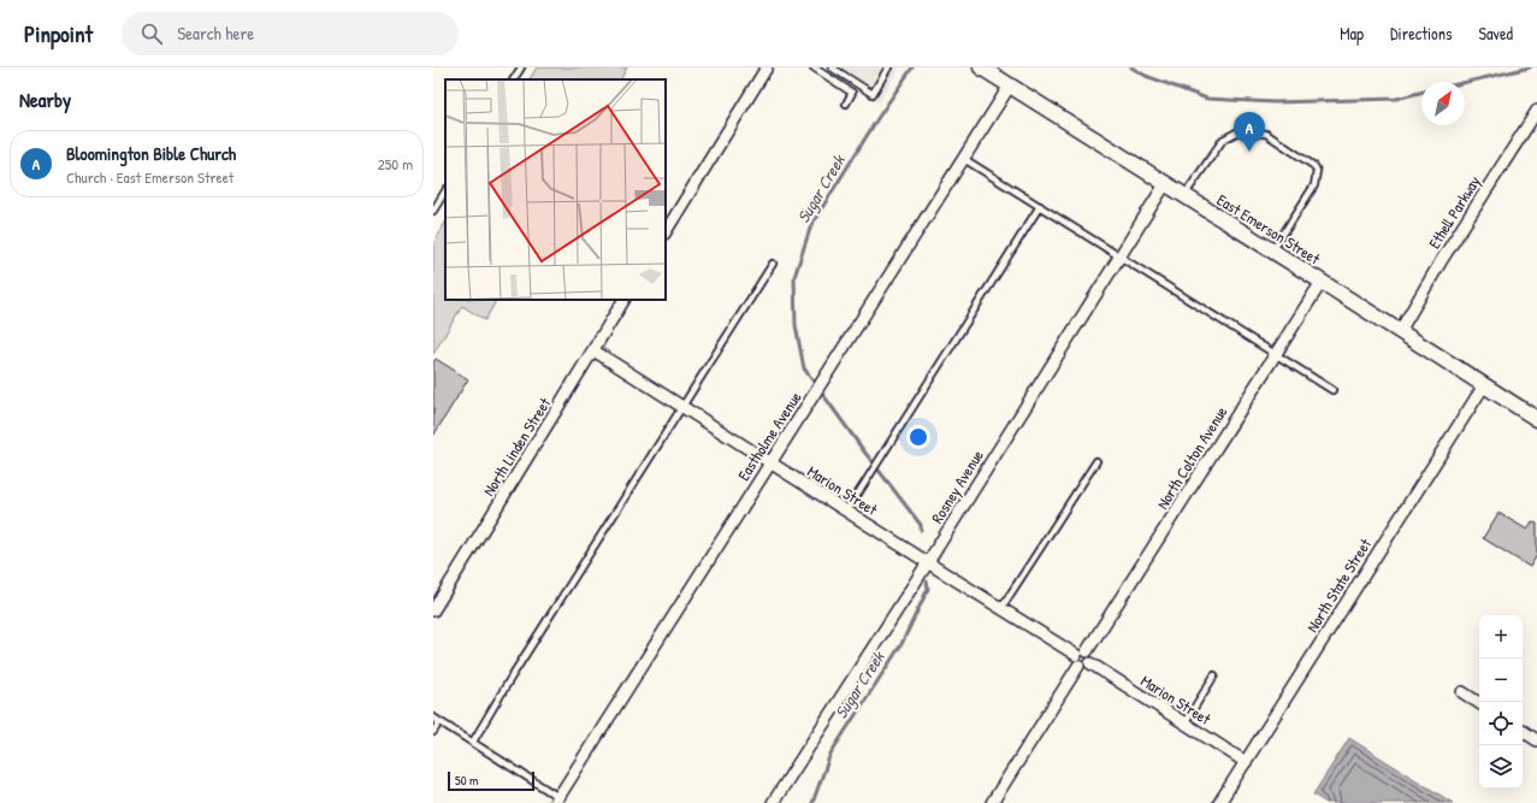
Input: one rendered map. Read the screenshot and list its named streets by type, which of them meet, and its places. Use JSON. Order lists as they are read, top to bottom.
{
  "streets": {
    "main road": ["East Emerson Street"],
    "street": [
      "Ethell Parkway",
      "Eastholme Avenue",
      "North Linden Street",
      "North Colton Avenue",
      "Rosney Avenue",
      "Marion Street",
      "North State Street"
    ]
  },
  "crossings": [
    ["Ethell Parkway", "East Emerson Street"],
    ["East Emerson Street", "Eastholme Avenue"],
    ["East Emerson Street", "North Colton Avenue"],
    ["East Emerson Street", "Rosney Avenue"],
    ["East Emerson Street", "North State Street"],
    ["Eastholme Avenue", "Marion Street"],
    ["North Linden Street", "Marion Street"],
    ["North Colton Avenue", "Marion Street"],
    ["Rosney Avenue", "Marion Street"],
    ["Marion Street", "North State Street"]
  ],
  "water": ["Sugar Creek"],
  "scale_bar": "50 m",
  "north": "top right",
  "page": {
    "header": "Pinpoint",
    "search": "Search here",
    "nav": ["Map", "Directions", "Saved"],
    "heading": "Nearby",
    "pins": "A",
    "list": [
      {
        "mark": "A",
        "name": "Bloomington Bible Church",
        "note": "Church · East Emerson Street",
        "value": "250 m"
      }
    ],
    "map_buttons": ["+", "−"],
    "scale": "50 m"
  }
}
